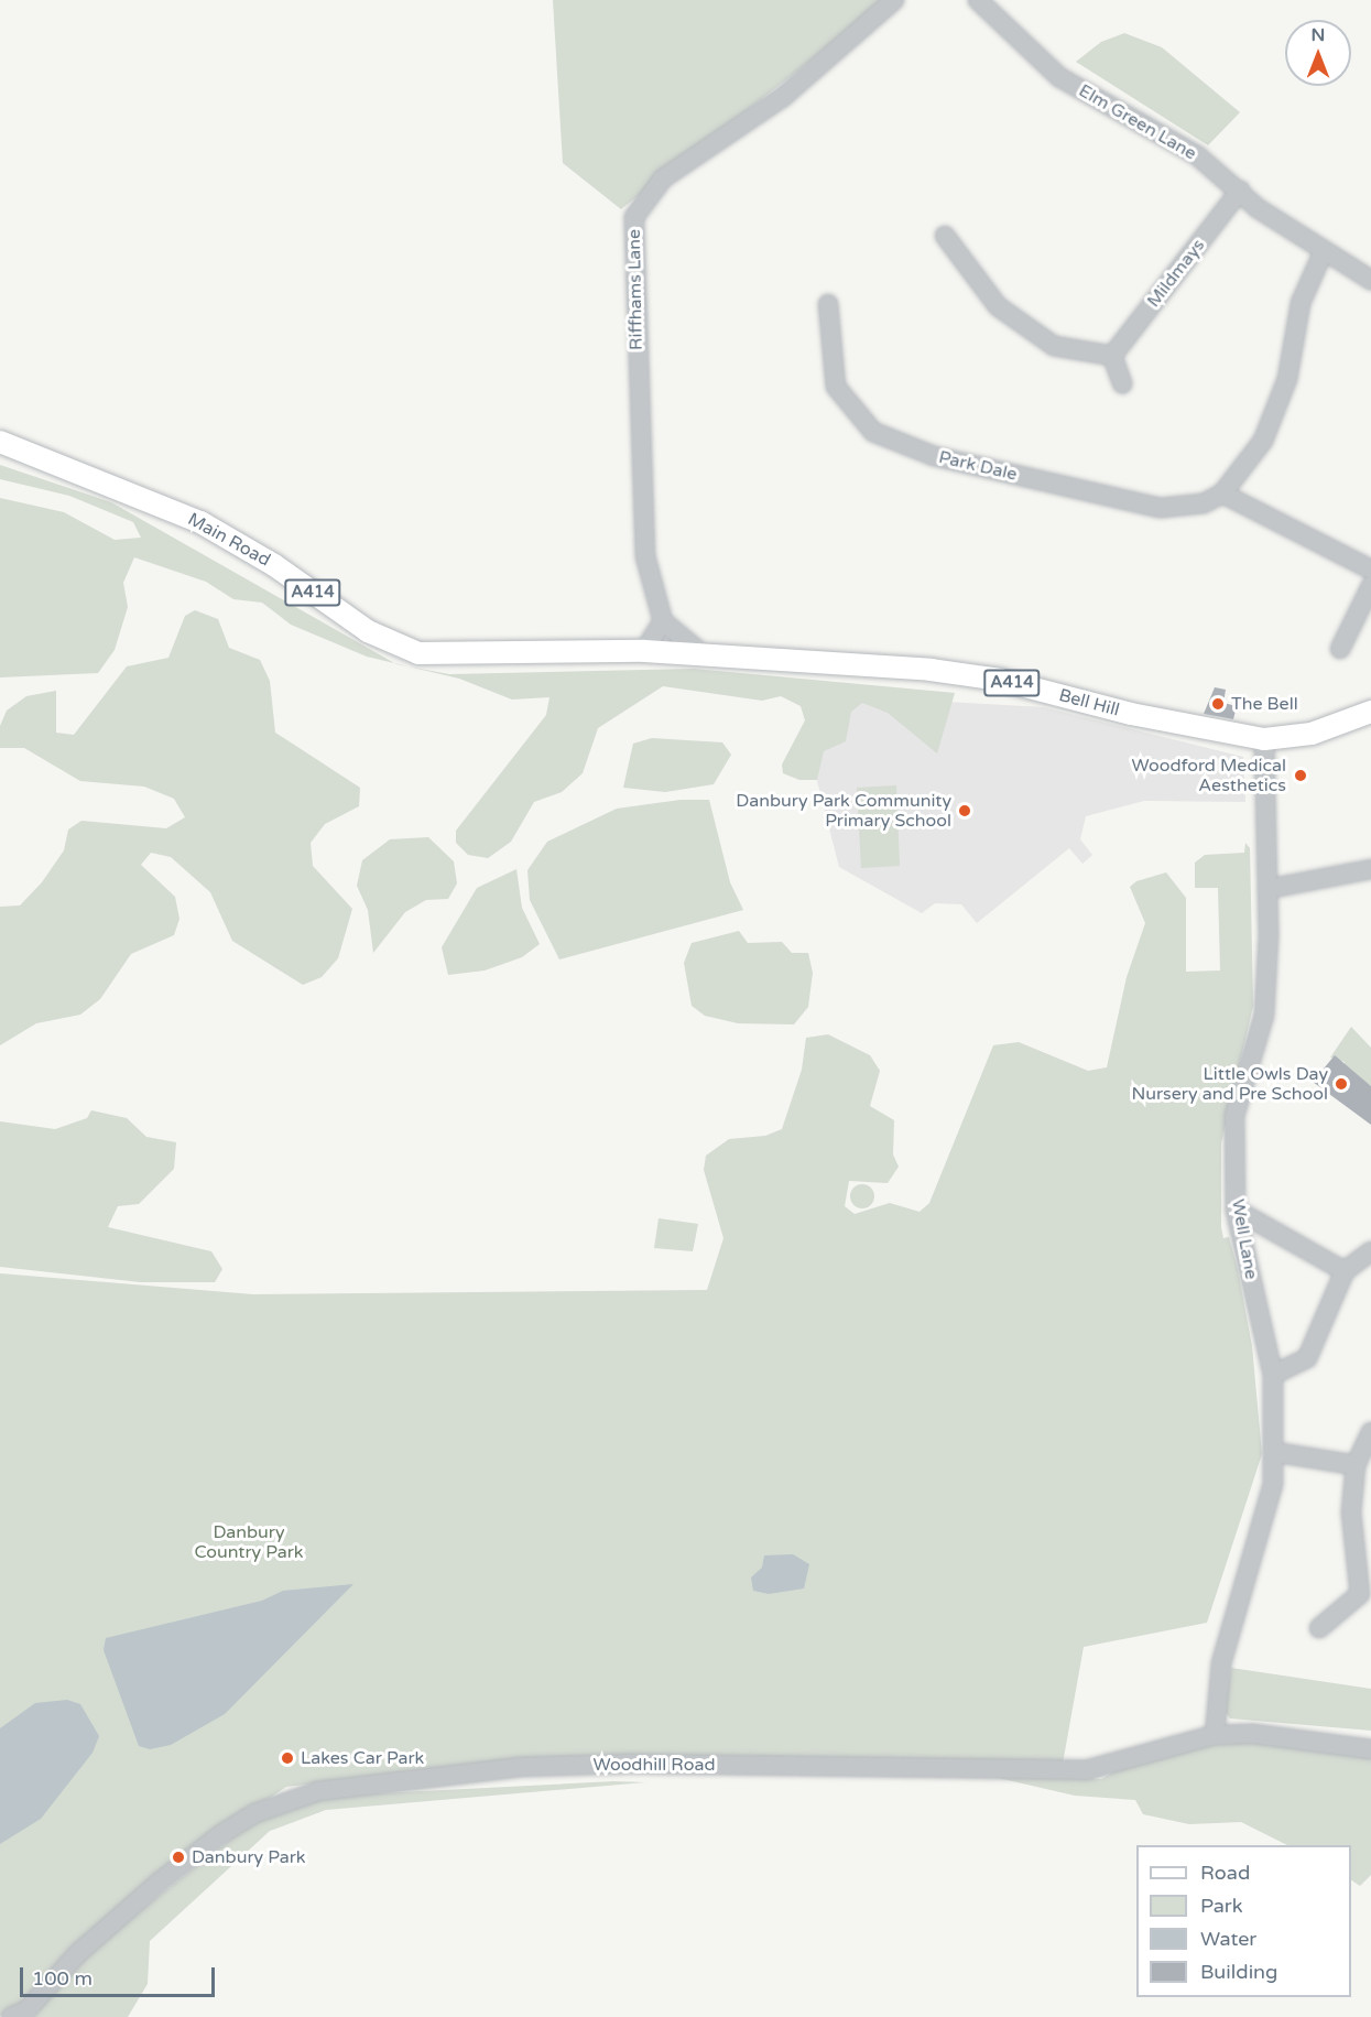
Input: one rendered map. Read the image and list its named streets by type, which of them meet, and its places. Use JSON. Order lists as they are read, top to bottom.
{
  "streets": {
    "main road": ["Main Road", "A414", "Bell Hill"],
    "street": [
      "Elm Green Lane",
      "Mildmays",
      "Riffhams Lane",
      "Park Dale",
      "Well Lane",
      "Woodhill Road"
    ]
  },
  "crossings": [
    ["Elm Green Lane", "Mildmays"],
    ["Main Road", "Bell Hill"],
    ["Bell Hill", "Well Lane"],
    ["Well Lane", "Woodhill Road"]
  ],
  "parks": ["Danbury Country Park"],
  "places": [
    "The Bell",
    "Woodford Medical Aesthetics",
    "Danbury Park Community Primary School",
    "Little Owls Day Nursery and Pre School",
    "Lakes Car Park",
    "Danbury Park"
  ],
  "legend": [
    "Road",
    "Park",
    "Water",
    "Building"
  ],
  "scale_bar": "100 m",
  "north": "top"
}
